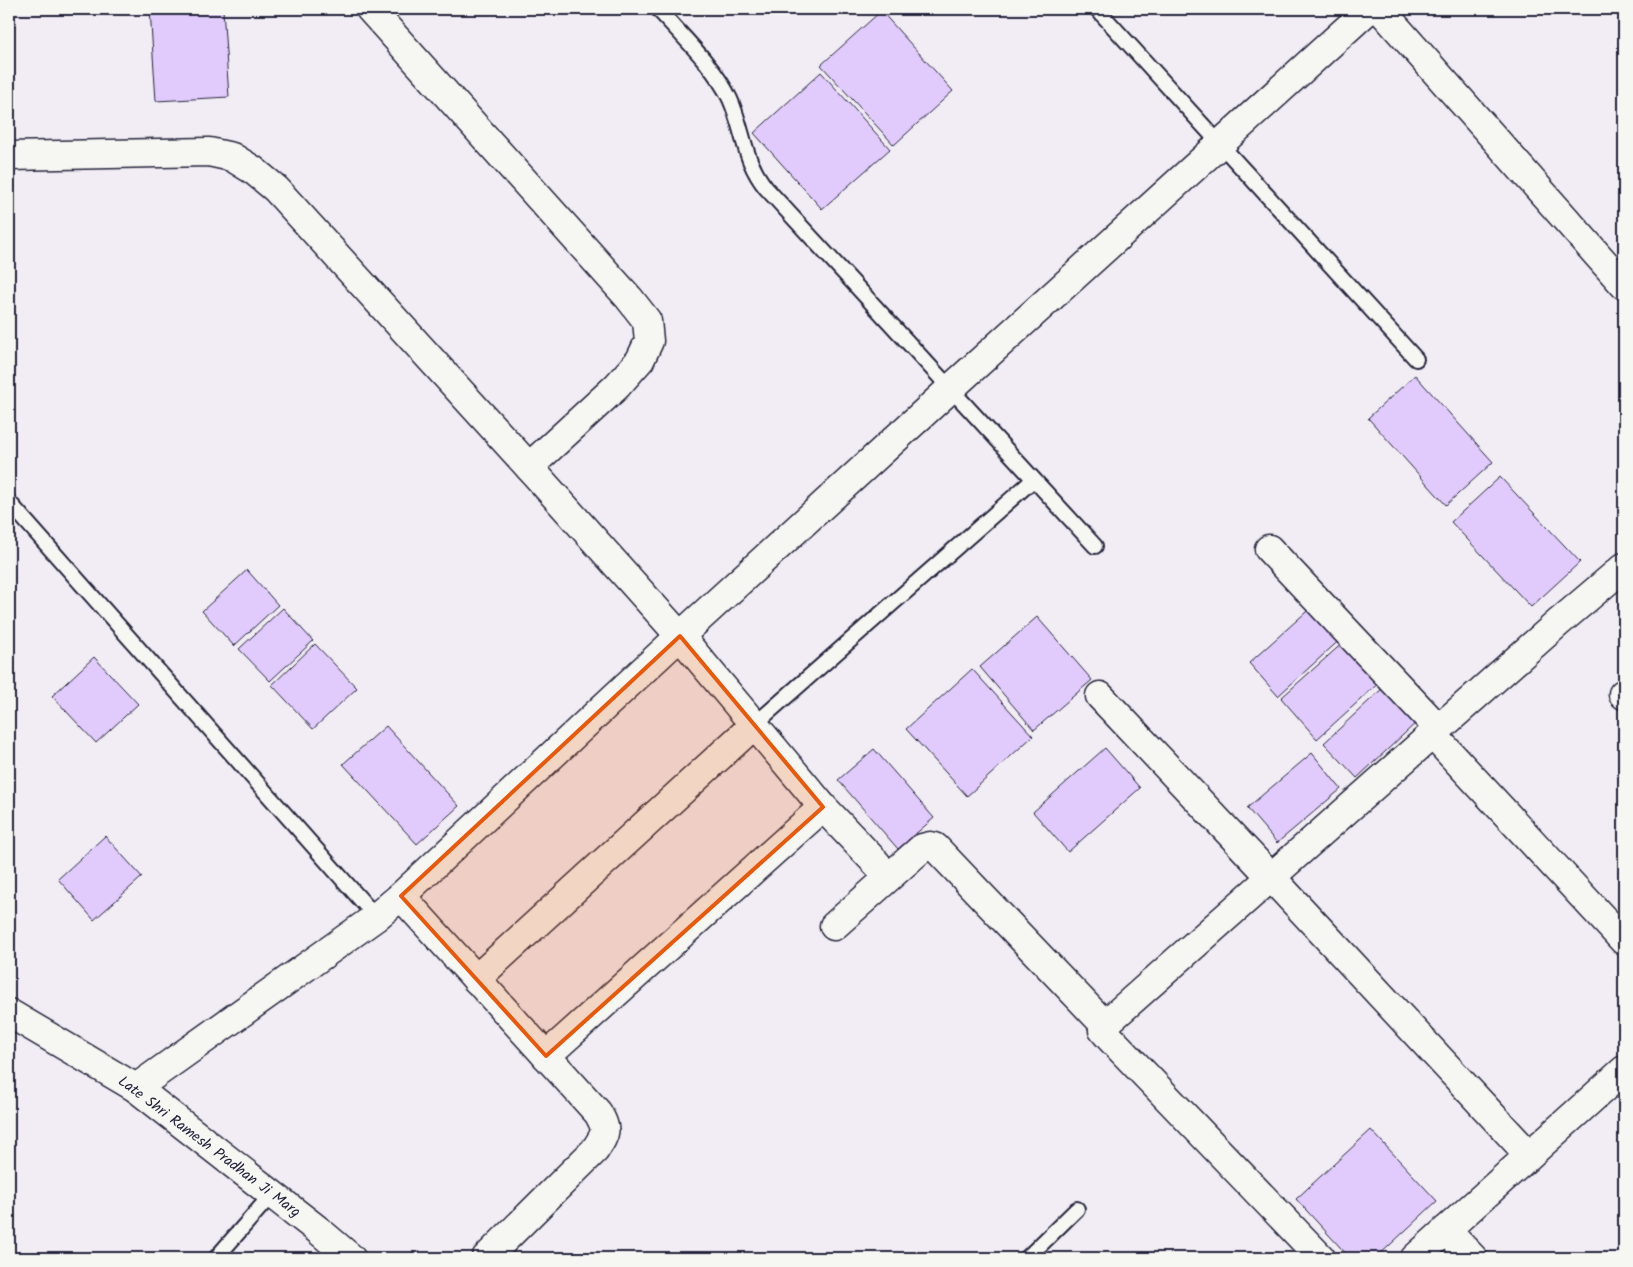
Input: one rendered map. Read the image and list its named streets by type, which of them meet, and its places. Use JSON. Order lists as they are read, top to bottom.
{
  "streets": {
    "street": ["Late Shri Ramesh Pradhan Ji Marg"]
  }
}
